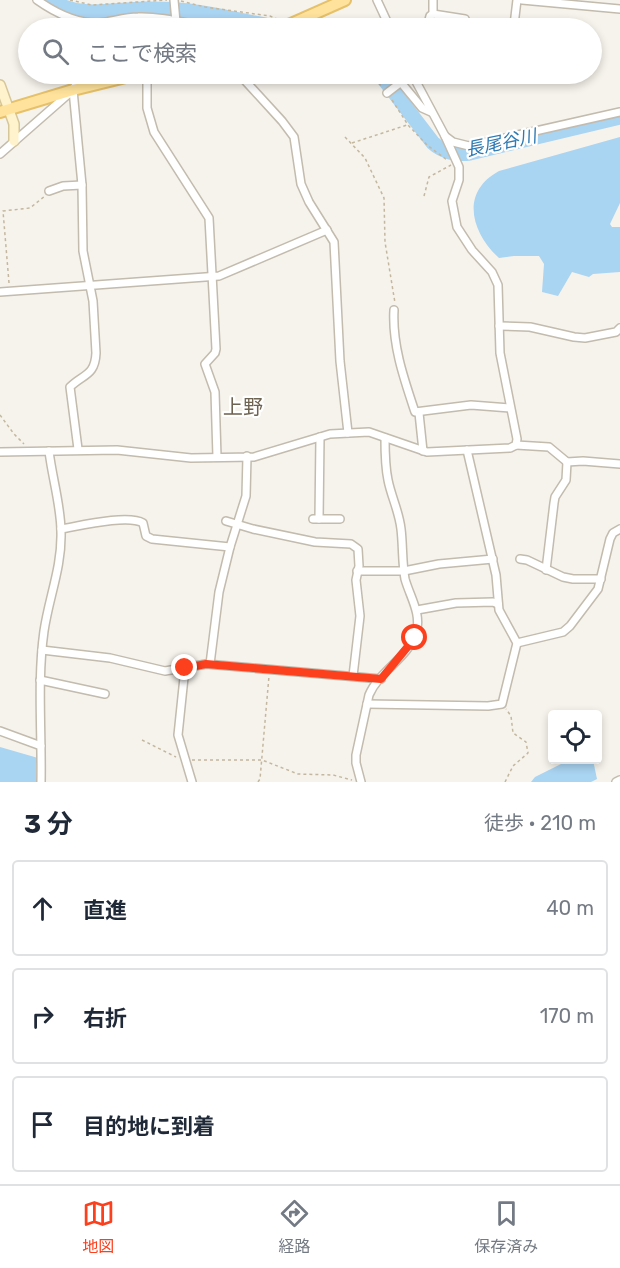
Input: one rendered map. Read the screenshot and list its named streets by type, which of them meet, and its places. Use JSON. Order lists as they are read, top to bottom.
{
  "districts": ["上野"],
  "water": ["長尾谷川"],
  "page": {
    "search": "ここで検索",
    "heading": ["3 分", "徒歩 · 210 m"],
    "list": [
      ["直進", "40 m"],
      ["右折", "170 m"],
      "目的地に到着"
    ],
    "nav": ["地図", "経路", "保存済み"]
  }
}
